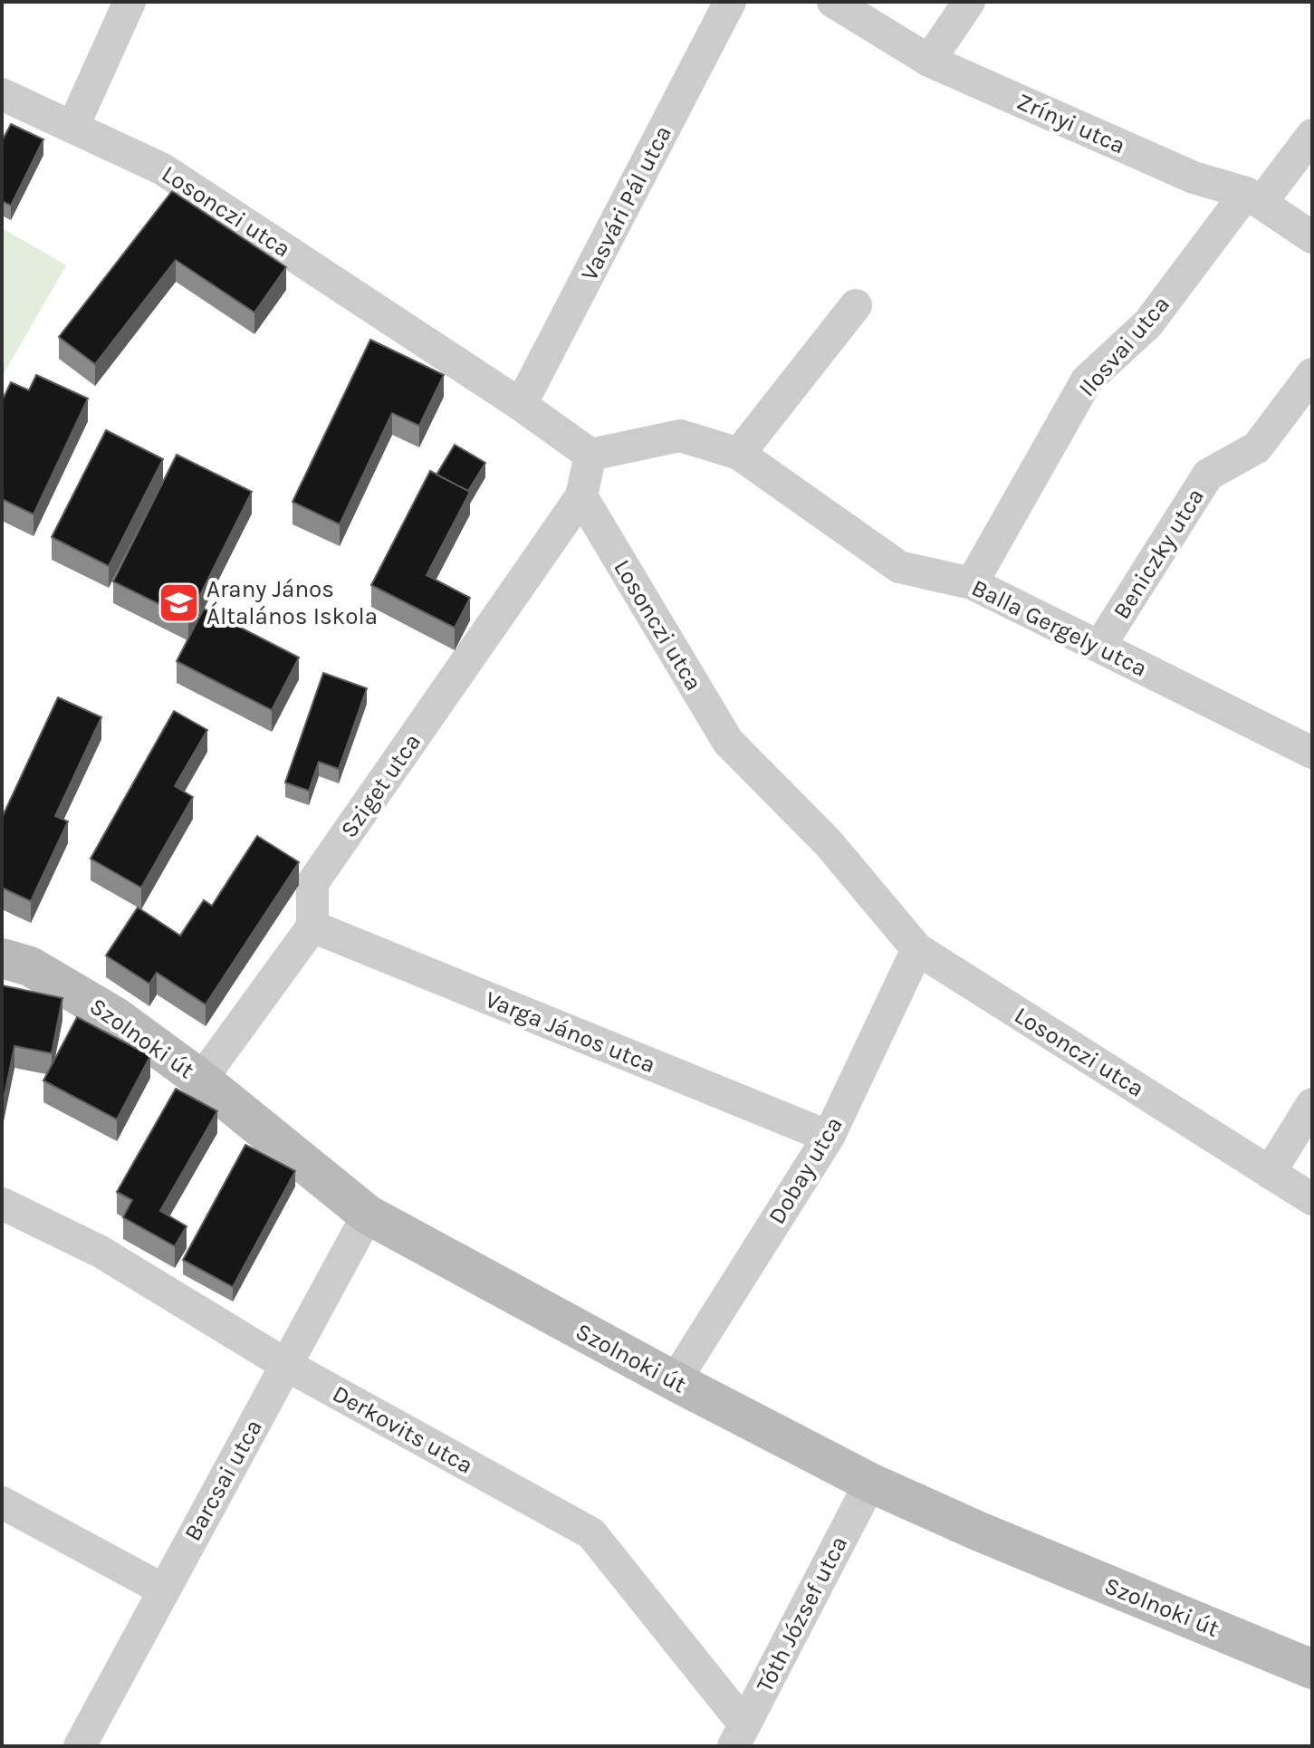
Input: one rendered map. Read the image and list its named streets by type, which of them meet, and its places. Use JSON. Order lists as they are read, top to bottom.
{
  "streets": {
    "main road": ["Szolnoki út"],
    "street": [
      "Zrínyi utca",
      "Vasvári Pál utca",
      "Losonczi utca",
      "Ilosvai utca",
      "Beniczky utca",
      "Balla Gergely utca",
      "Sziget utca",
      "Varga János utca",
      "Dobay utca",
      "Derkovits utca",
      "Barcsai utca",
      "Tóth József utca"
    ]
  },
  "crossings": [
    ["Zrínyi utca", "Ilosvai utca"],
    ["Vasvári Pál utca", "Losonczi utca"],
    ["Losonczi utca", "Balla Gergely utca"],
    ["Losonczi utca", "Sziget utca"],
    ["Losonczi utca", "Dobay utca"],
    ["Ilosvai utca", "Balla Gergely utca"],
    ["Beniczky utca", "Balla Gergely utca"],
    ["Sziget utca", "Varga János utca"],
    ["Varga János utca", "Dobay utca"],
    ["Szolnoki út", "Dobay utca"],
    ["Szolnoki út", "Barcsai utca"],
    ["Szolnoki út", "Tóth József utca"],
    ["Derkovits utca", "Barcsai utca"],
    ["Derkovits utca", "Tóth József utca"]
  ],
  "places": {
    "school or university": ["Arany János Általános Iskola"]
  }
}
